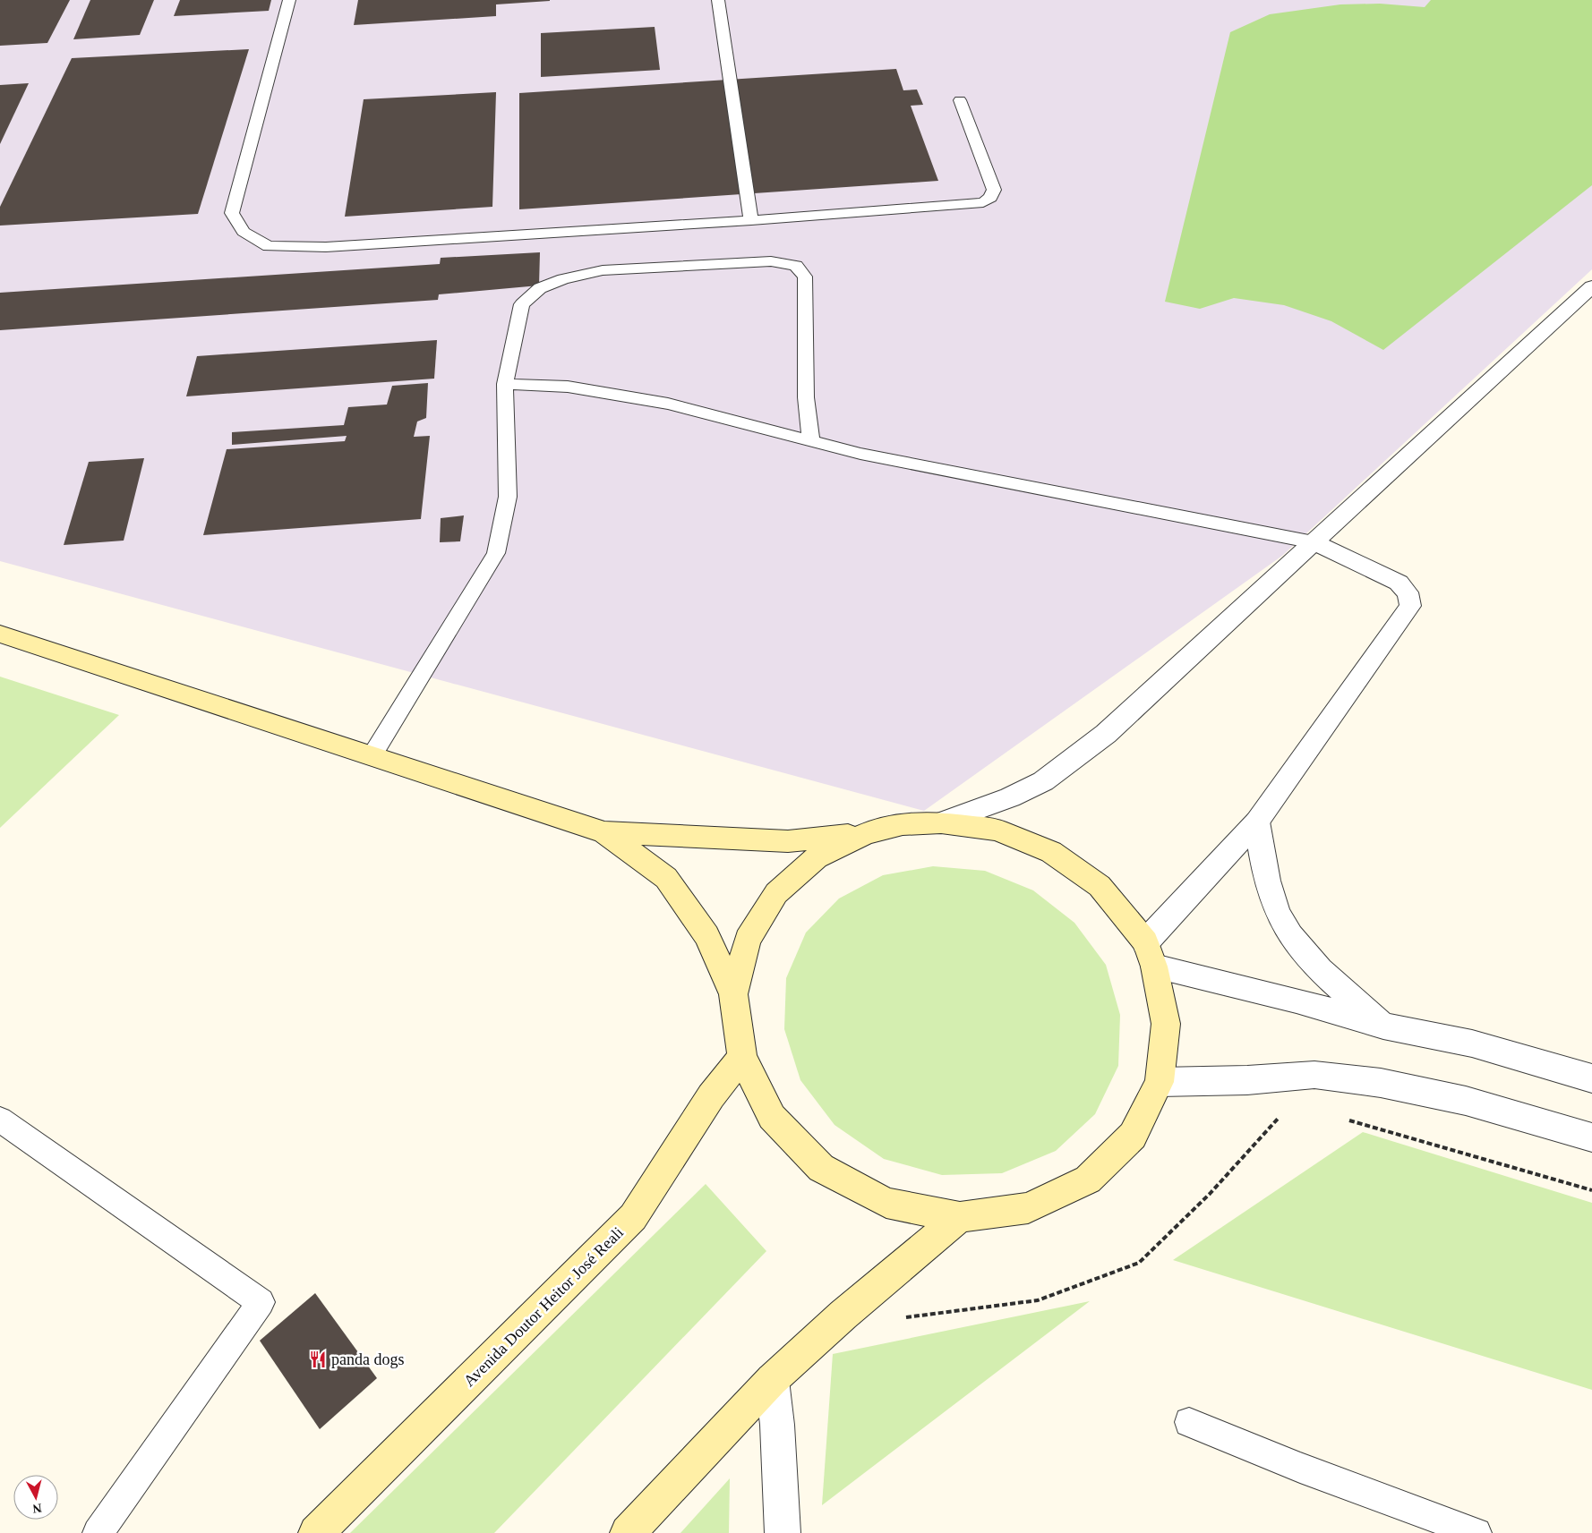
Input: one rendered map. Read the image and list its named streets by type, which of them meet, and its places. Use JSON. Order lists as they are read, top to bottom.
{
  "streets": {
    "main road": ["Avenida Doutor Heitor José Reali"]
  },
  "places": {
    "restaurant": ["panda dogs"]
  },
  "north": "bottom"
}
